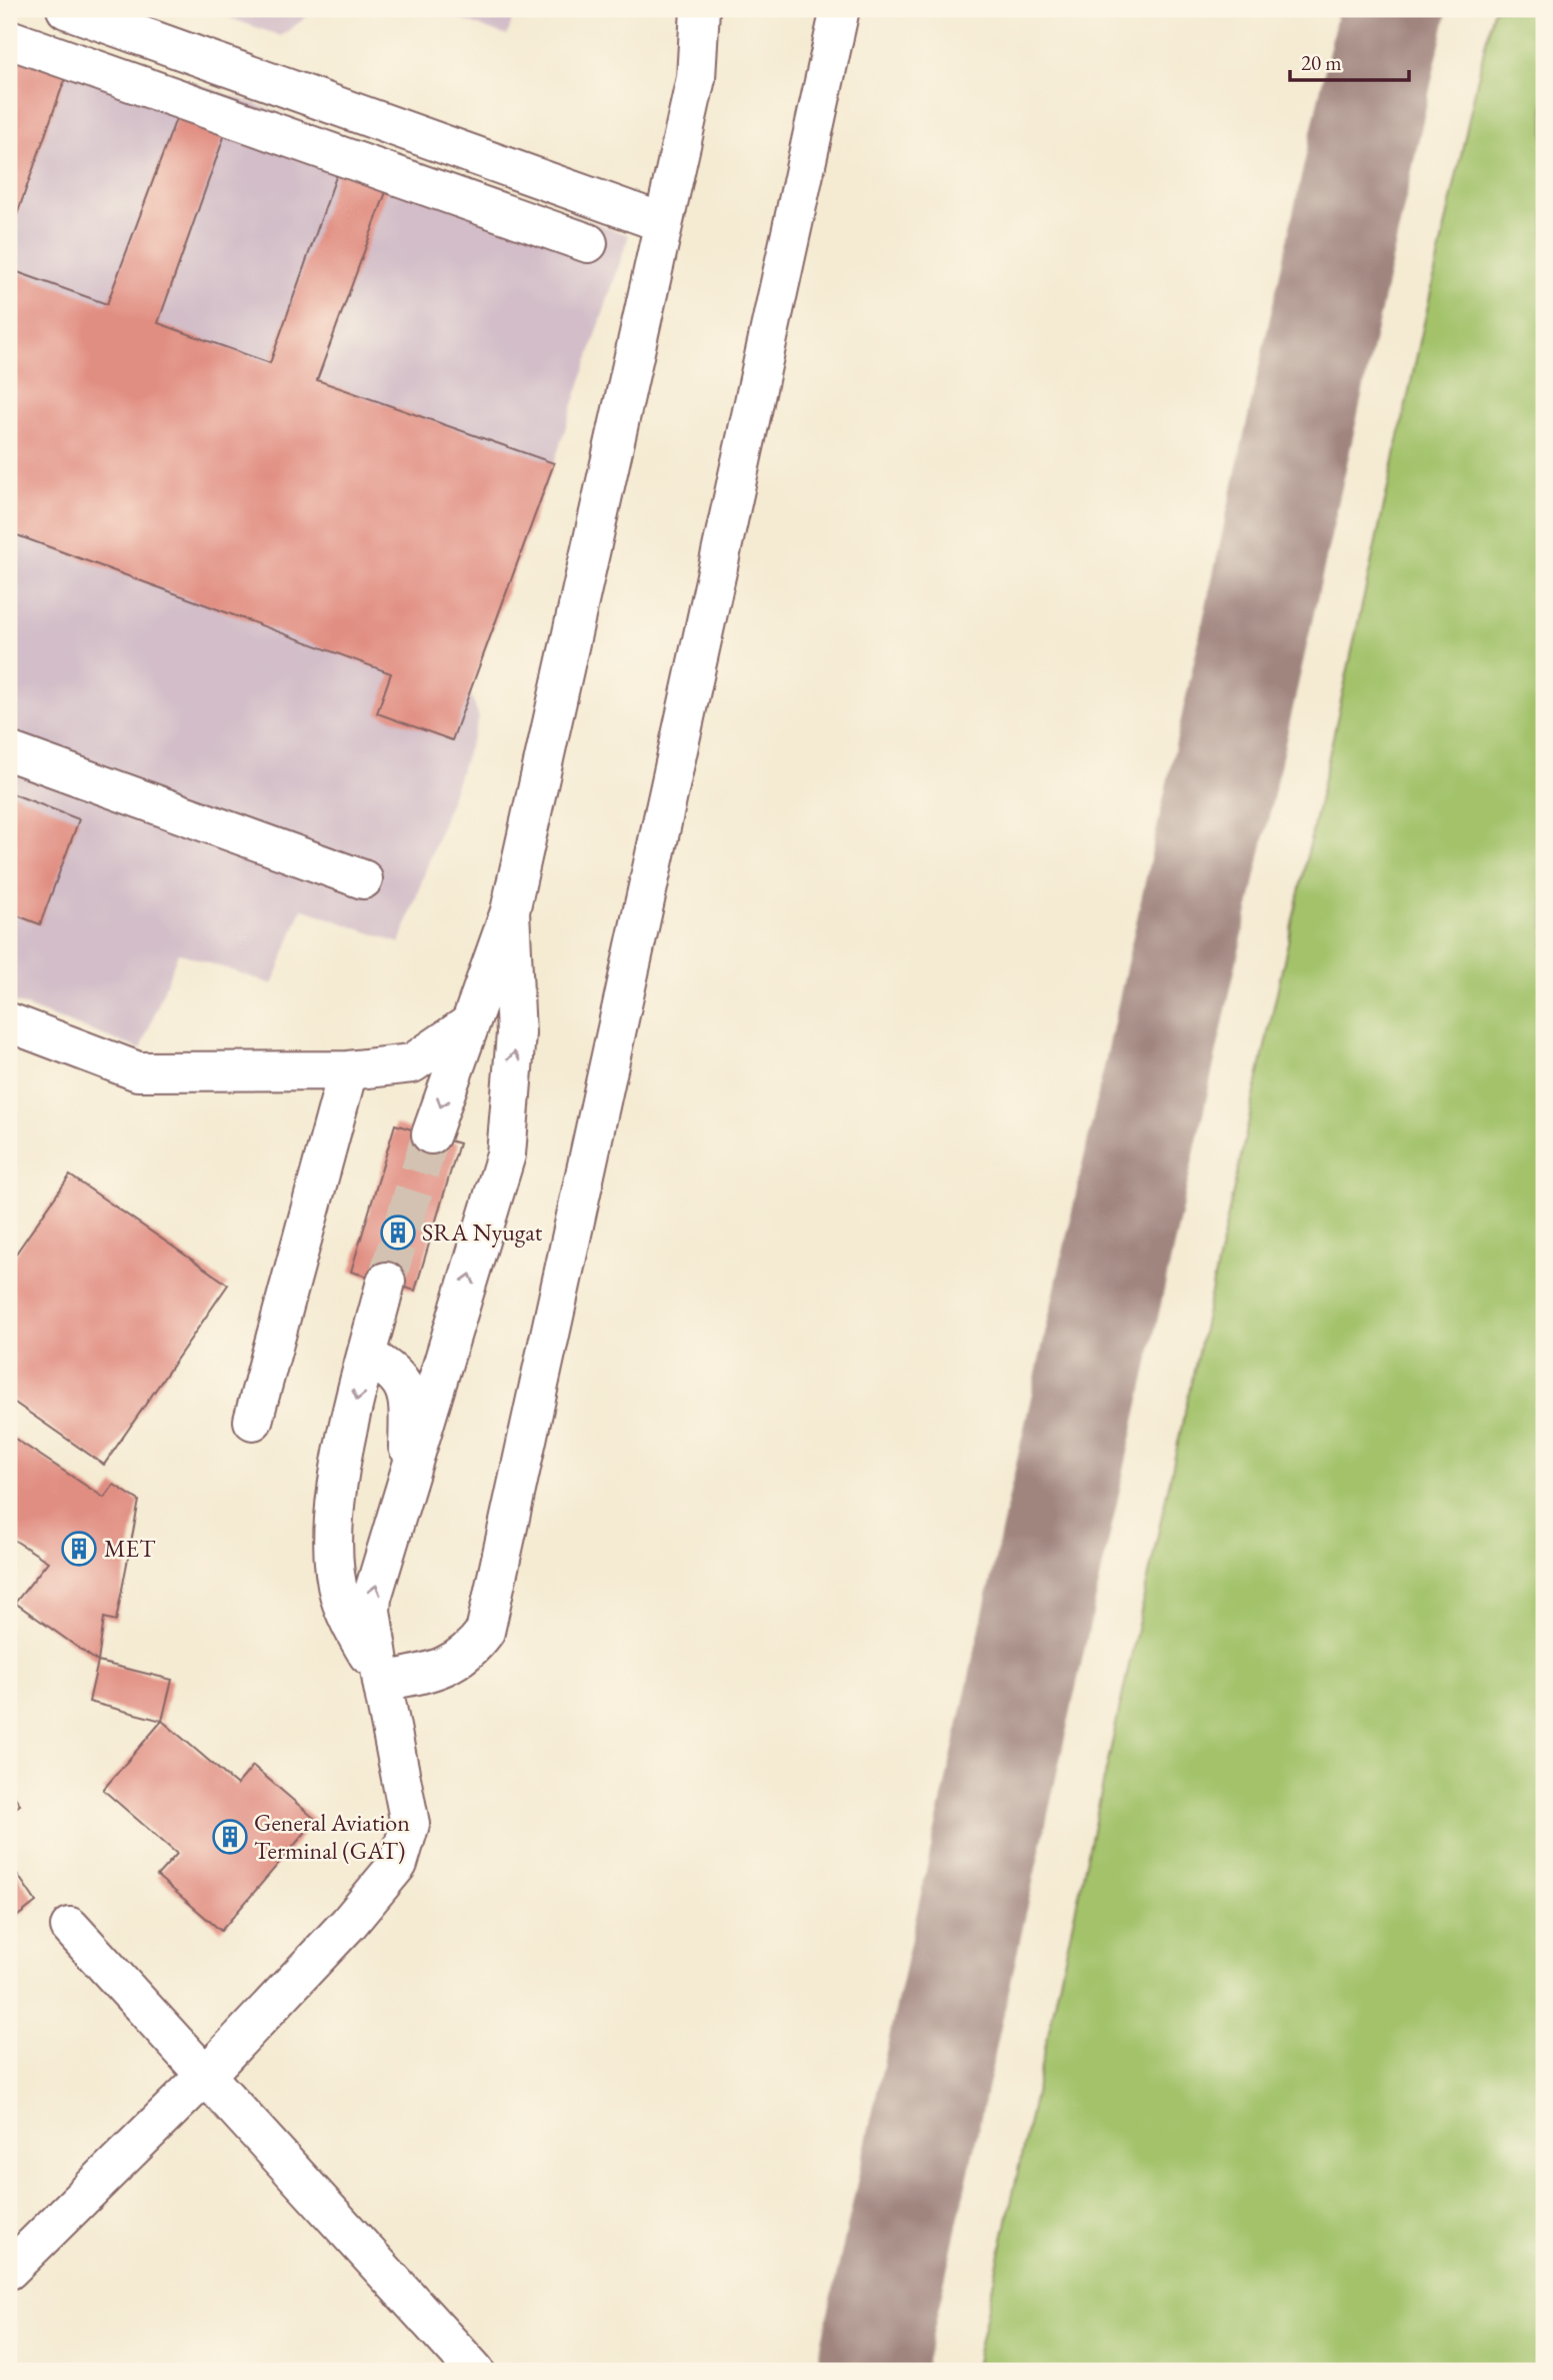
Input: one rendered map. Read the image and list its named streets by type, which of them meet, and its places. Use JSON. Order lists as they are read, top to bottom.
{
  "places": {
    "building": ["SRA Nyugat", "MET", "General Aviation Terminal (GAT)"]
  },
  "scale_bar": "20 m"
}
